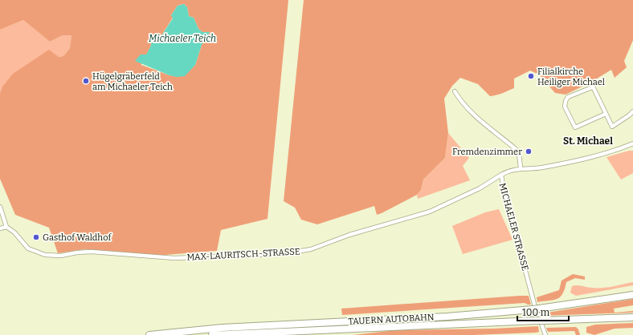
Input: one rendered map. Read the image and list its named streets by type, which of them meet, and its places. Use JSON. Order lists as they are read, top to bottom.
{
  "streets": {
    "highway": ["TAUERN AUTOBAHN"],
    "street": ["MICHAELER STRASSE", "MAX-LAURITSCH-STRASSE"]
  },
  "crossings": [
    ["MICHAELER STRASSE", "MAX-LAURITSCH-STRASSE"]
  ],
  "districts": ["St. Michael"],
  "water": ["Michaeler Teich"],
  "places": [
    "Filialkirche Heiliger Michael",
    "Hügelgräberfeld am Michaeler Teich",
    "Fremdenzimmer",
    "Gasthof Waldhof"
  ],
  "scale_bar": "100 m"
}
